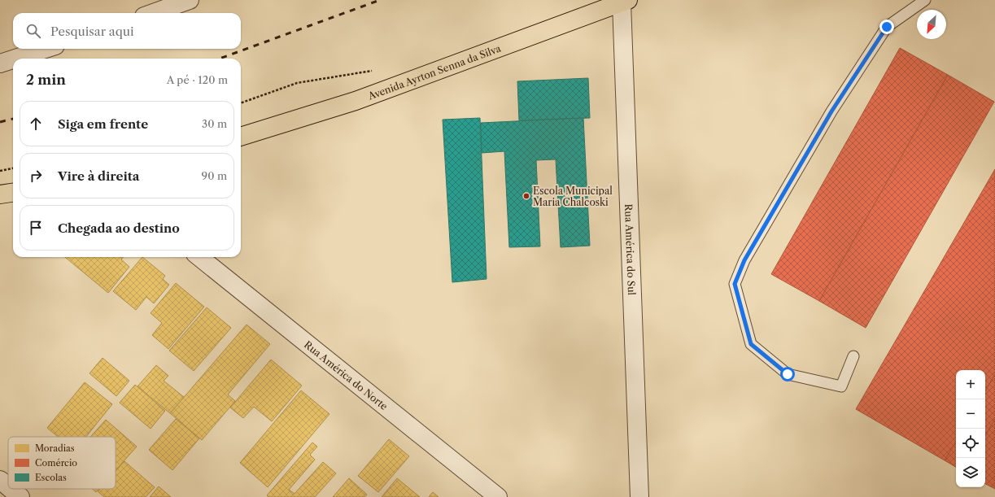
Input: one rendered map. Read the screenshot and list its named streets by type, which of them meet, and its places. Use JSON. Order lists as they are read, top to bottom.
{
  "streets": {
    "main road": ["Avenida Ayrton Senna da Silva"],
    "street": ["Rua América do Sul", "Rua América do Norte"]
  },
  "crossings": [
    ["Avenida Ayrton Senna da Silva", "Rua América do Sul"]
  ],
  "places": ["Escola Municipal Maria Chalcoski"],
  "legend": ["Moradias", "Comércio", "Escolas"],
  "north": "bottom left",
  "page": {
    "search": "Pesquisar aqui",
    "heading": ["2 min", "A pé · 120 m"],
    "list": [
      ["Siga em frente", "30 m"],
      ["Vire à direita", "90 m"],
      "Chegada ao destino"
    ],
    "map_buttons": ["+", "−"]
  }
}
